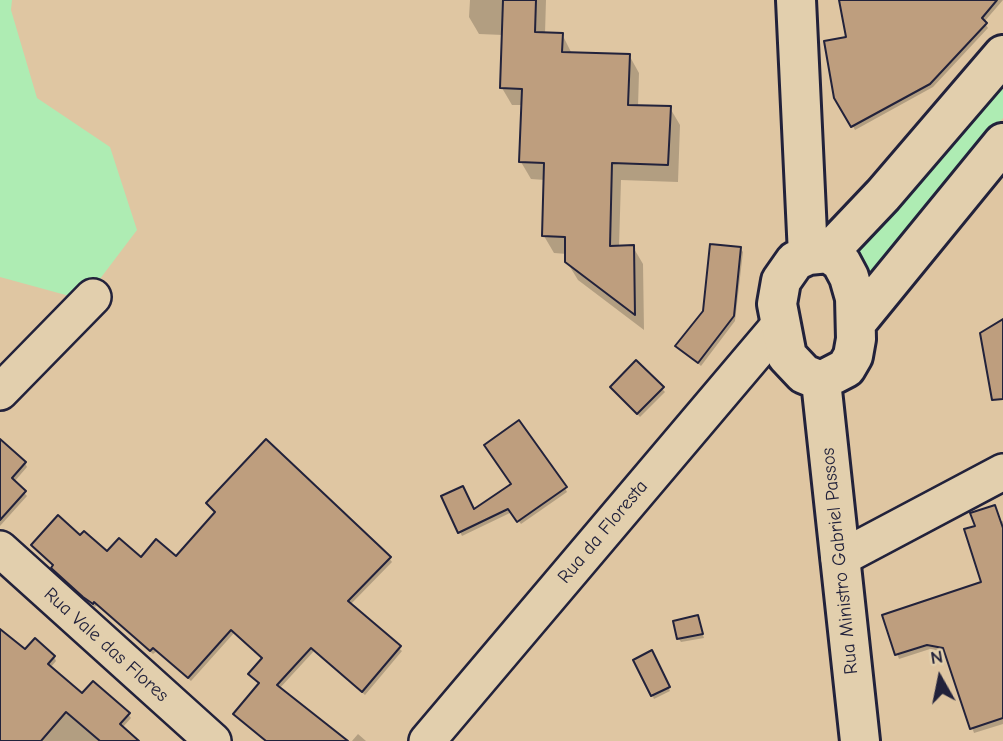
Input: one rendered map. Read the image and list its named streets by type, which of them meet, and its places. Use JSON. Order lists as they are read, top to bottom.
{
  "streets": {
    "main road": ["Rua Ministro Gabriel Passos"],
    "street": ["Rua da Floresta", "Rua Vale das Flores"]
  },
  "crossings": [
    ["Rua da Floresta", "Rua Ministro Gabriel Passos"]
  ],
  "north": "top"
}
